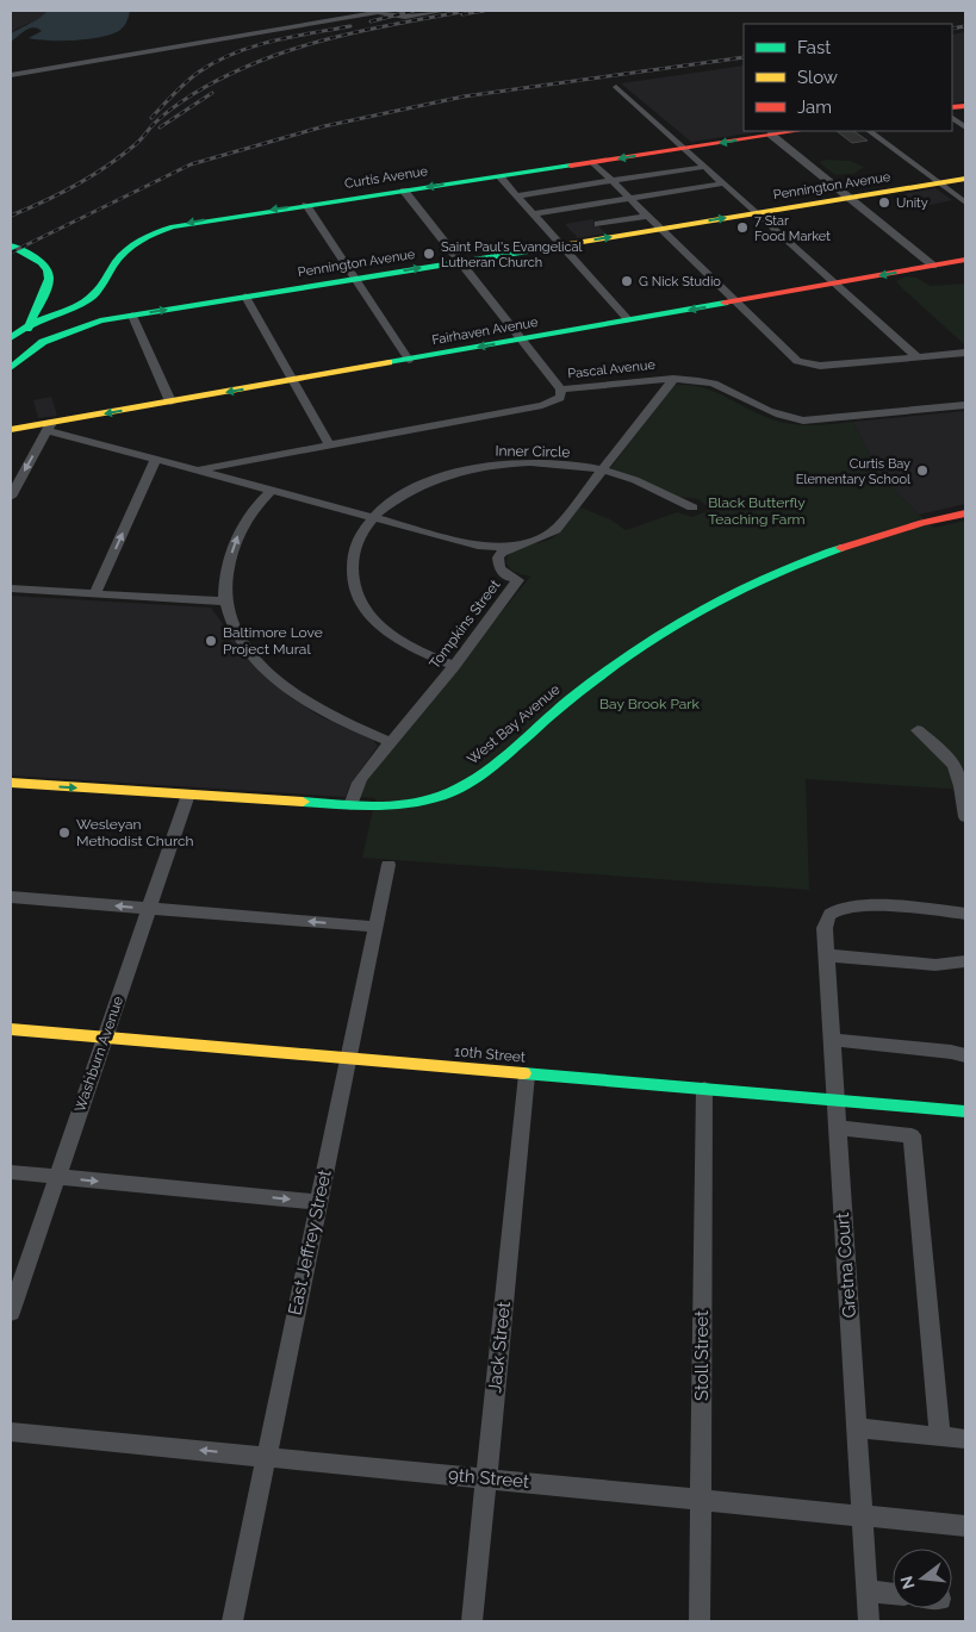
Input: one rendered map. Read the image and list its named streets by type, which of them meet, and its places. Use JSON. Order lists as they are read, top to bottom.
{
  "streets": {
    "main road": [
      "Curtis Avenue",
      "Pennington Avenue",
      "Fairhaven Avenue",
      "West Bay Avenue",
      "10th Street"
    ],
    "street": [
      "Pascal Avenue",
      "Inner Circle",
      "Tompkins Street",
      "Washburn Avenue",
      "East Jeffrey Street",
      "Gretna Court",
      "Jack Street",
      "Stoll Street",
      "9th Street"
    ]
  },
  "crossings": [
    ["Inner Circle", "Tompkins Street"],
    ["Tompkins Street", "West Bay Avenue"],
    ["West Bay Avenue", "Washburn Avenue"],
    ["Washburn Avenue", "10th Street"],
    ["10th Street", "East Jeffrey Street"],
    ["10th Street", "Gretna Court"],
    ["10th Street", "Jack Street"],
    ["10th Street", "Stoll Street"],
    ["East Jeffrey Street", "9th Street"],
    ["Gretna Court", "9th Street"],
    ["Jack Street", "9th Street"],
    ["Stoll Street", "9th Street"]
  ],
  "one_way": ["Curtis Avenue", "Pennington Avenue", "Fairhaven Avenue"],
  "parks": ["Black Butterfly Teaching Farm", "Bay Brook Park"],
  "places": [
    "Unity",
    "7 Star Food Market",
    "Saint Paul's Evangelical Lutheran Church",
    "G Nick Studio",
    "Curtis Bay Elementary School",
    "Baltimore Love Project Mural",
    "Wesleyan Methodist Church"
  ],
  "legend": ["Fast", "Slow", "Jam"],
  "north": "left"
}
